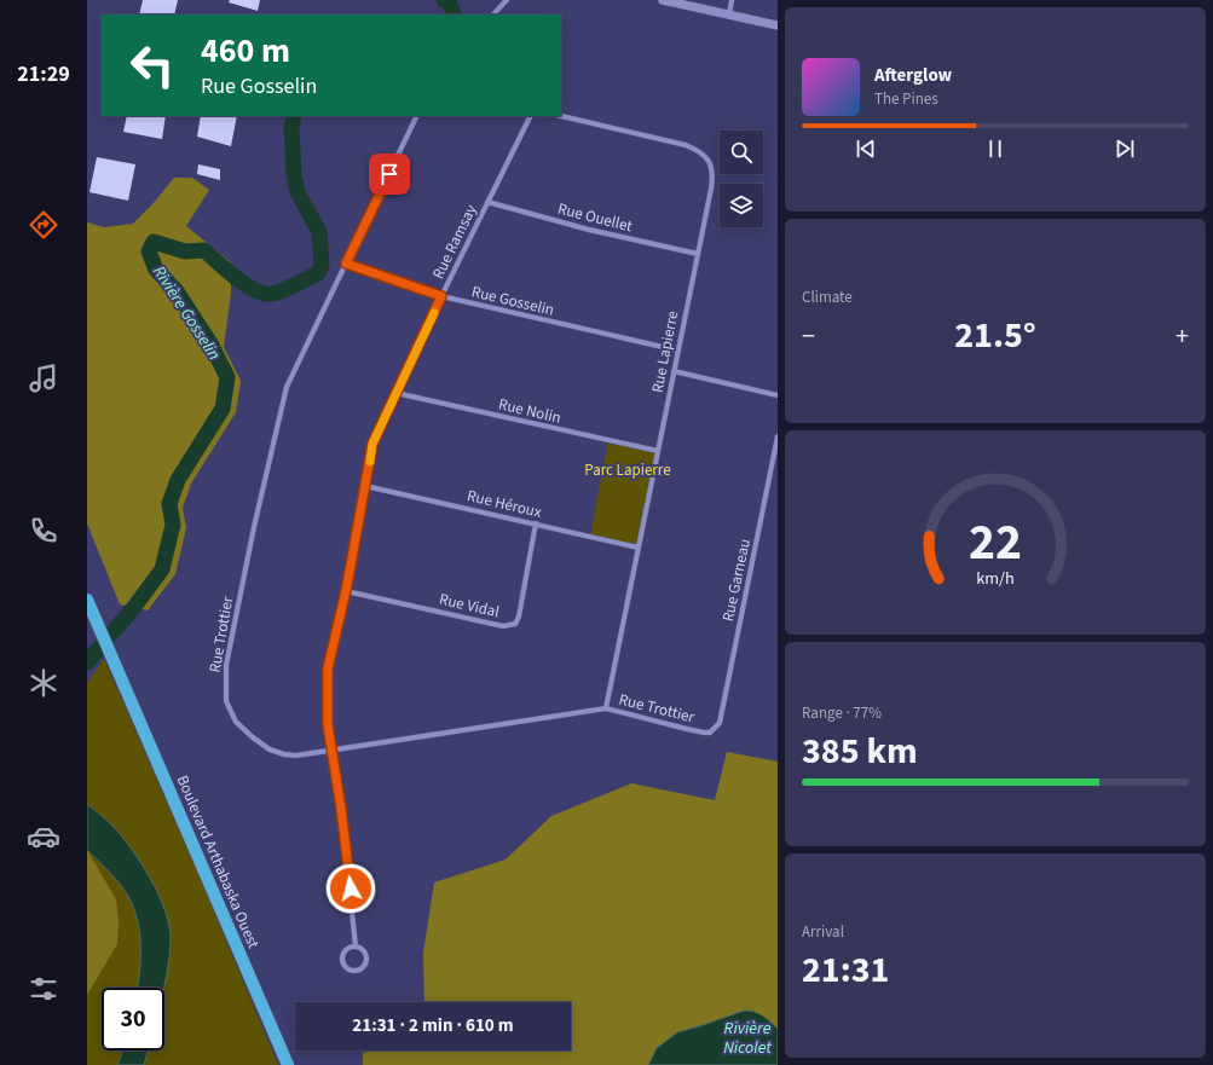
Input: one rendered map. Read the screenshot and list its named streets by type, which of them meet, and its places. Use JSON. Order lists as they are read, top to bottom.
{
  "streets": {
    "main road": ["Boulevard Arthabaska Ouest"],
    "street": [
      "Rue Ouellet",
      "Rue Ramsay",
      "Rue Gosselin",
      "Rue Lapierre",
      "Rue Nolin",
      "Rue Héroux",
      "Rue Garneau",
      "Rue Vidal",
      "Rue Trottier"
    ]
  },
  "crossings": [
    ["Rue Ouellet", "Rue Ramsay"],
    ["Rue Ouellet", "Rue Lapierre"],
    ["Rue Ramsay", "Rue Gosselin"],
    ["Rue Ramsay", "Rue Nolin"],
    ["Rue Ramsay", "Rue Héroux"],
    ["Rue Ramsay", "Rue Vidal"],
    ["Rue Ramsay", "Rue Trottier"],
    ["Rue Gosselin", "Rue Lapierre"],
    ["Rue Gosselin", "Rue Trottier"],
    ["Rue Lapierre", "Rue Nolin"],
    ["Rue Lapierre", "Rue Héroux"],
    ["Rue Lapierre", "Rue Trottier"],
    ["Rue Héroux", "Rue Vidal"],
    ["Rue Garneau", "Rue Trottier"]
  ],
  "water": ["Rivière Gosselin", "Rivière Nicolet"],
  "parks": ["Parc Lapierre"],
  "page": {
    "tabs": "21:29",
    "turn": ["460 m", "Rue Gosselin"],
    "song": ["Afterglow", "The Pines"],
    "tile": [
      "Climate",
      ["Range · 77%", "385 km"],
      ["Arrival", "21:31"]
    ],
    "heat": ["−", "21.5°", "+"],
    "limit": "30",
    "trip": "21:31 · 2 min · 610 m",
    "gauge": ["22", "km/h"]
  }
}
